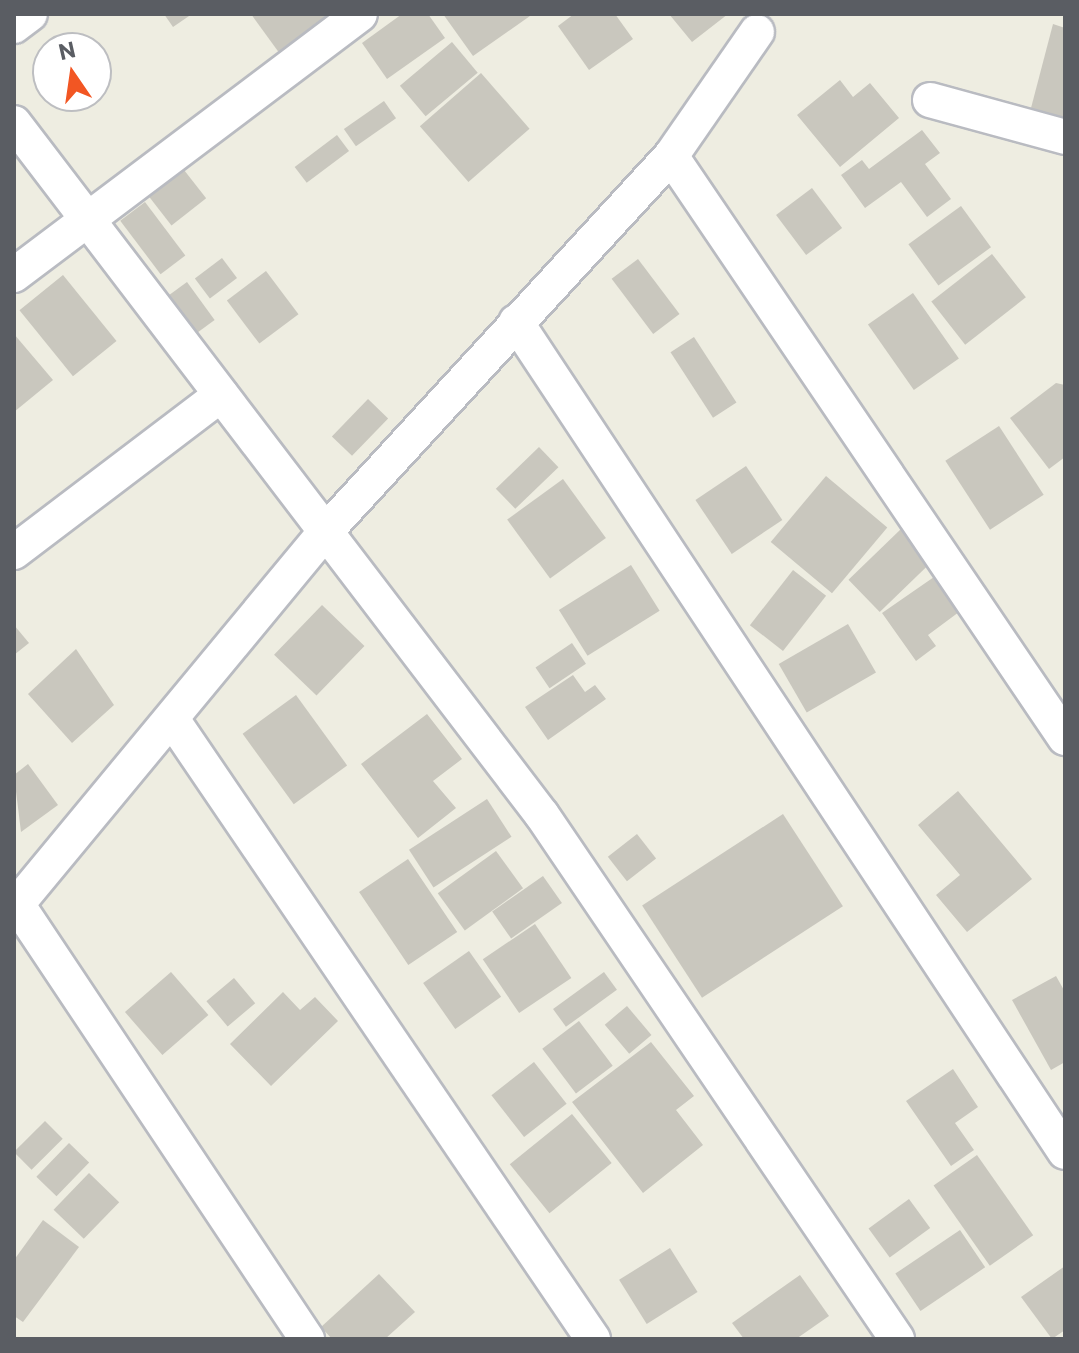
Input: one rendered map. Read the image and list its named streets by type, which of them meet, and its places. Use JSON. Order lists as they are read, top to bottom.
{
  "north": "top"
}
